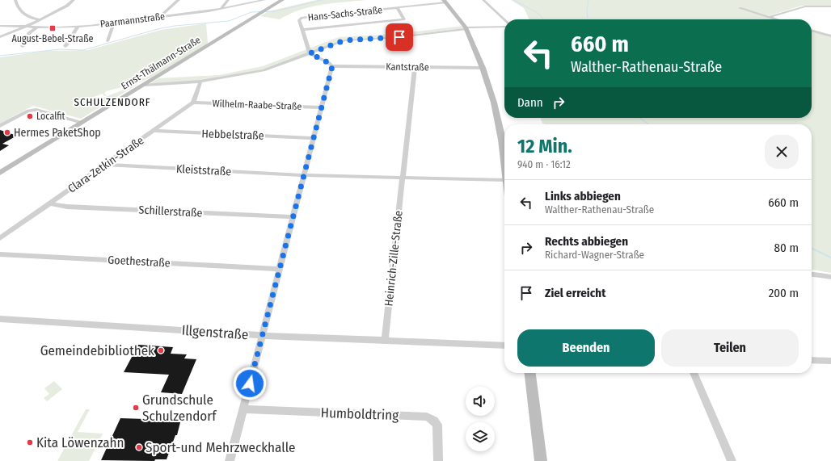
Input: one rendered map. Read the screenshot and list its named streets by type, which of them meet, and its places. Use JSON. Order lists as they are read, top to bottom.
{
  "streets": {
    "street": [
      "Hans-Sachs-Straße",
      "Paarmannstraße",
      "Ernst-Thälmann-Straße",
      "Kantstraße",
      "Wilhelm-Raabe-Straße",
      "Hebbelstraße",
      "Clara-Zetkin-Straße",
      "Kleiststraße",
      "Schillerstraße",
      "Heinrich-Zille-Straße",
      "Goethestraße",
      "Illgenstraße",
      "Humboldtring"
    ]
  },
  "crossings": [
    ["Kantstraße", "Heinrich-Zille-Straße"],
    ["Wilhelm-Raabe-Straße", "Clara-Zetkin-Straße"],
    ["Hebbelstraße", "Clara-Zetkin-Straße"],
    ["Clara-Zetkin-Straße", "Kleiststraße"],
    ["Clara-Zetkin-Straße", "Schillerstraße"],
    ["Heinrich-Zille-Straße", "Illgenstraße"]
  ],
  "districts": ["SCHULZENDORF"],
  "places": {
    "transit": ["August-Bebel-Straße"],
    "other": [
      "Localfit",
      "Hermes PaketShop",
      "Gemeindebibliothek",
      "Grundschule Schulzendorf",
      "Kita Löwenzahn",
      "Sport-und Mehrzweckhalle"
    ]
  },
  "page": {
    "turn": ["660 m", "Walther-Rathenau-Straße"],
    "then": "Dann",
    "heading": ["12 Min.", "940 m · 16:12"],
    "list": [
      {
        "name": "Links abbiegen",
        "note": "Walther-Rathenau-Straße",
        "value": "660 m"
      },
      {
        "name": "Rechts abbiegen",
        "note": "Richard-Wagner-Straße",
        "value": "80 m"
      },
      {
        "name": "Ziel erreicht",
        "value": "200 m"
      }
    ],
    "buttons": ["Beenden", "Teilen"]
  }
}
